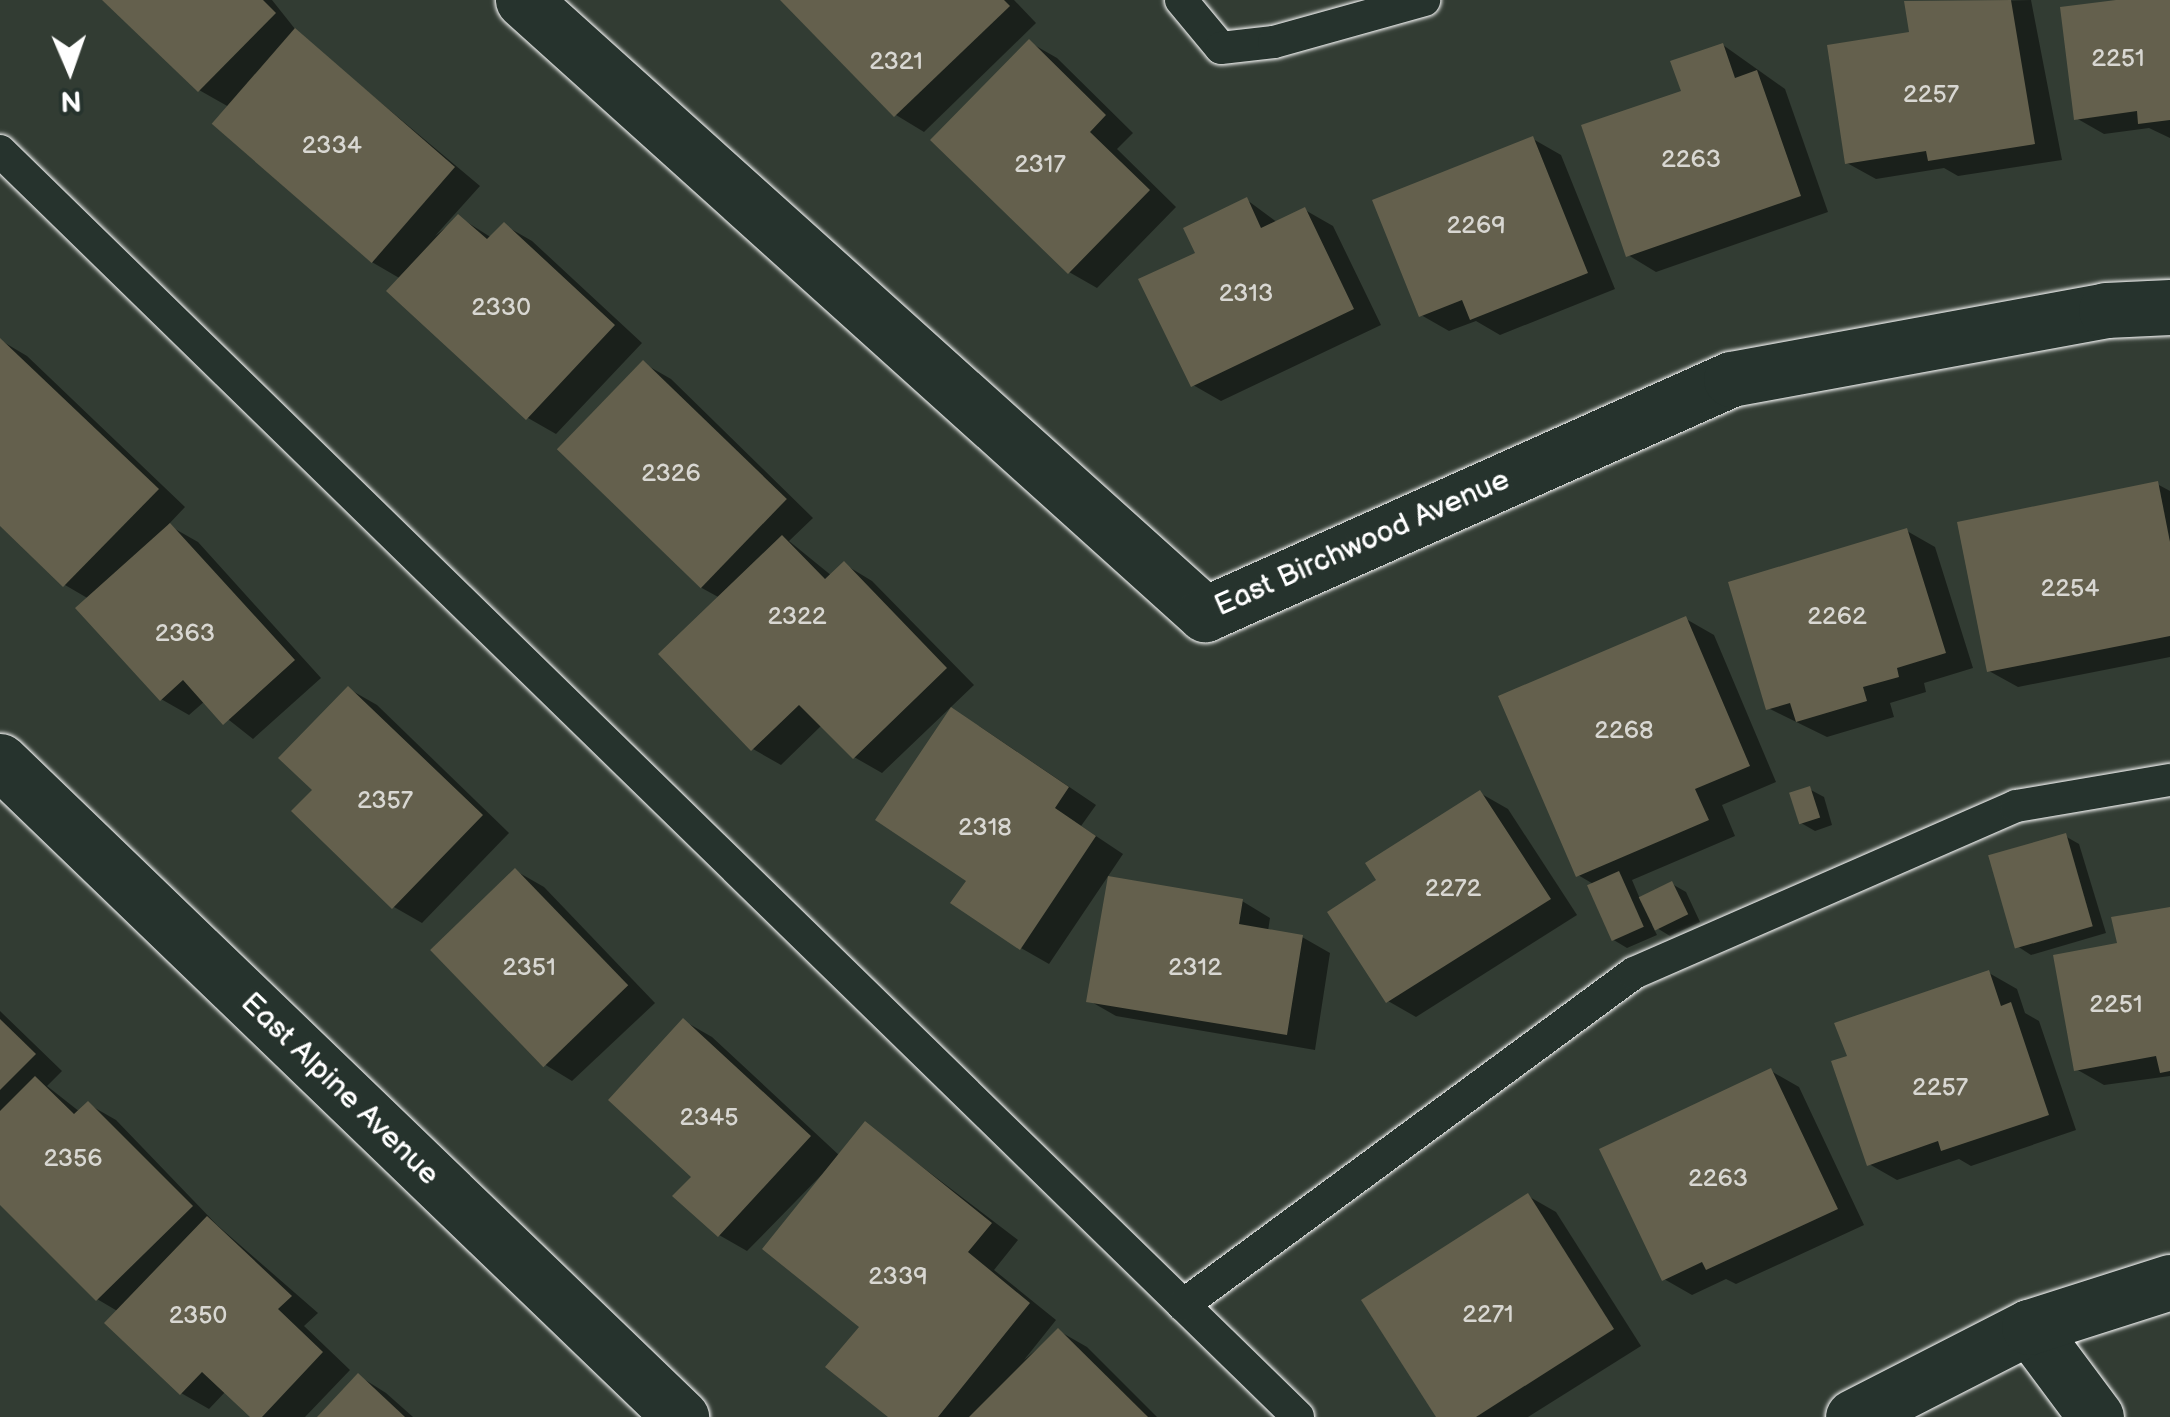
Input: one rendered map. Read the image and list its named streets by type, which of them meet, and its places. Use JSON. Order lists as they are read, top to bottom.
{
  "streets": {
    "street": ["East Birchwood Avenue", "East Alpine Avenue"]
  },
  "house_numbers": [
    "2251",
    "2321",
    "2257",
    "2334",
    "2263",
    "2317",
    "2269",
    "2313",
    "2330",
    "2326",
    "2254",
    "2322",
    "2262",
    "2363",
    "2268",
    "2357",
    "2318",
    "2272",
    "2351",
    "2312",
    "2251",
    "2257",
    "2345",
    "2356",
    "2263",
    "2339",
    "2271",
    "2350"
  ],
  "north": "bottom"
}
